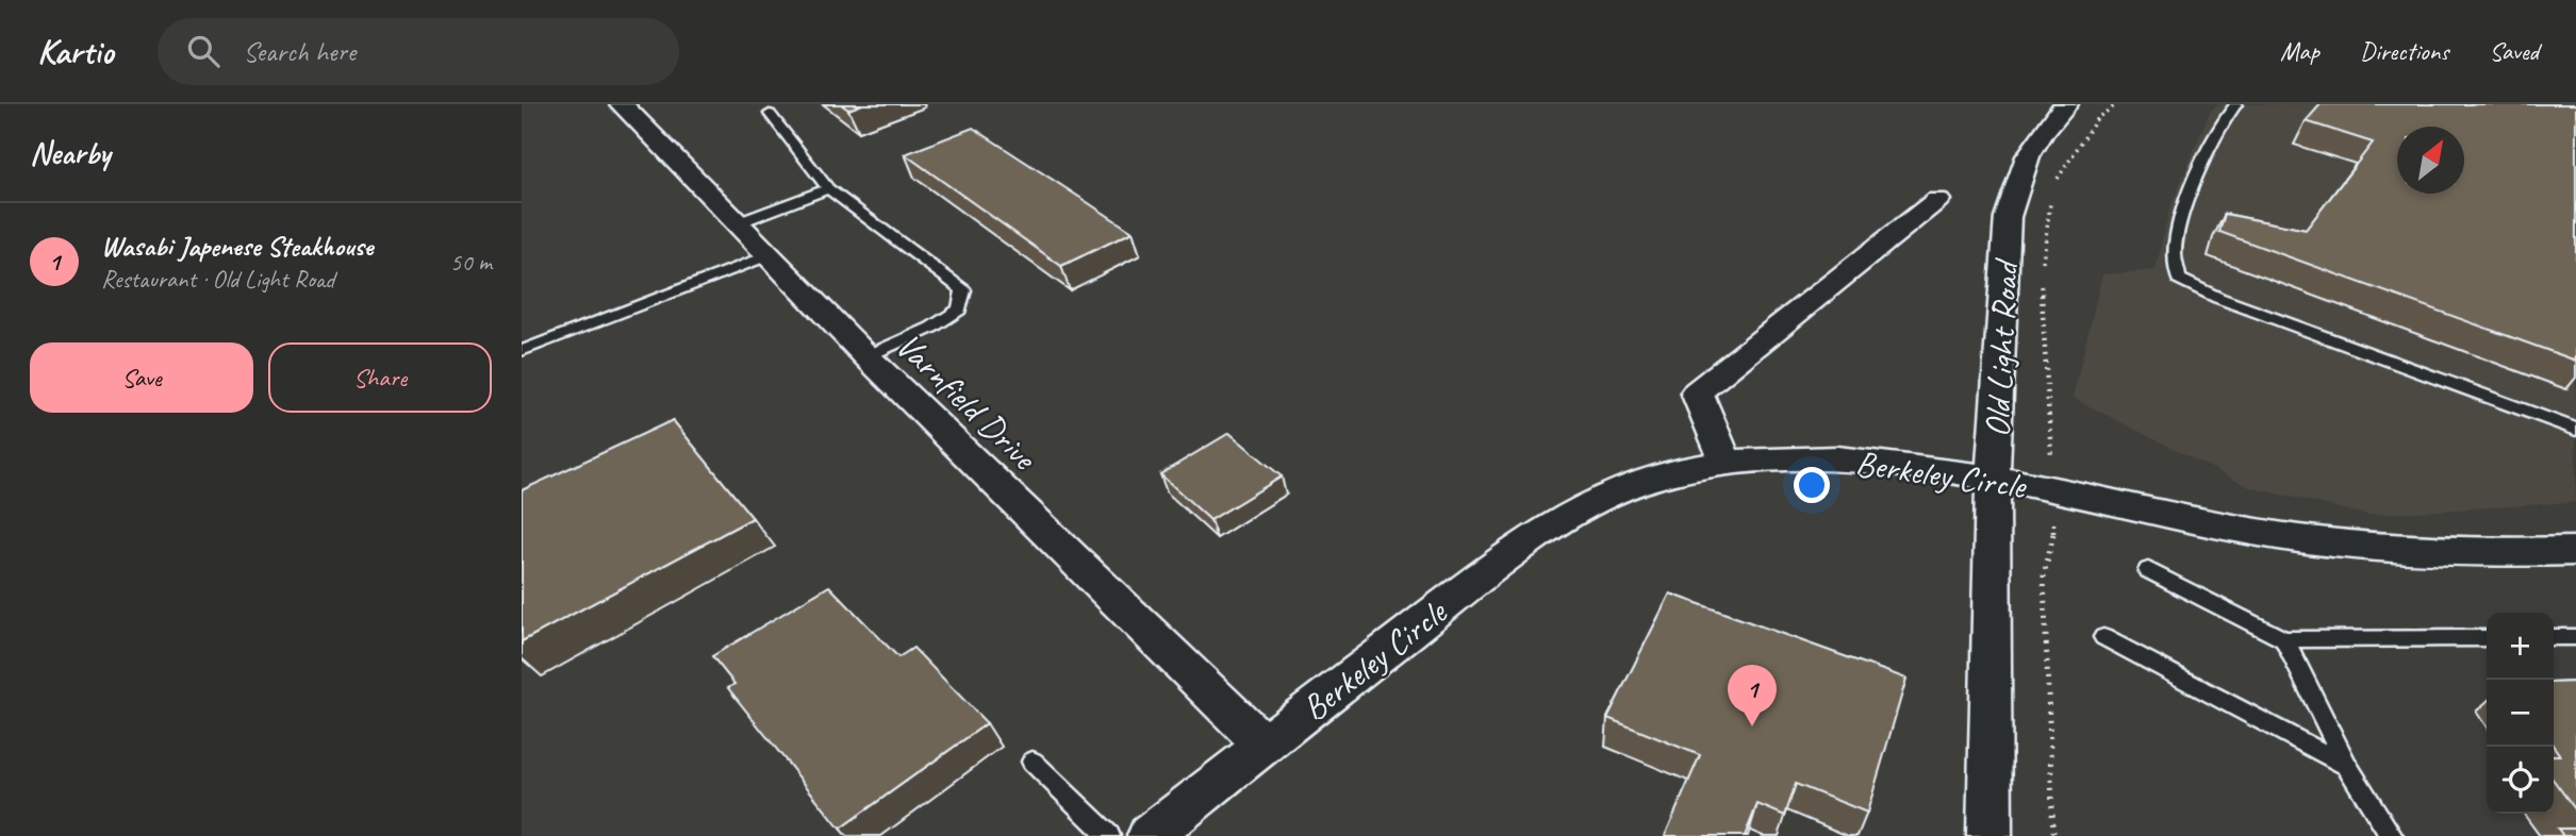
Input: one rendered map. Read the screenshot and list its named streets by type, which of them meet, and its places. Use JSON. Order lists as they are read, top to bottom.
{
  "streets": {
    "street": ["Old Light Road", "Varnfield Drive", "Berkeley Circle"]
  },
  "crossings": [
    ["Old Light Road", "Berkeley Circle"],
    ["Varnfield Drive", "Berkeley Circle"]
  ],
  "north": "top right",
  "page": {
    "header": "Kartio",
    "search": "Search here",
    "nav": ["Map", "Directions", "Saved"],
    "heading": "Nearby",
    "list": [
      {
        "mark": "1",
        "name": "Wasabi Japenese Steakhouse",
        "note": "Restaurant · Old Light Road",
        "value": "50 m"
      }
    ],
    "buttons": ["Save", "Share"],
    "map_buttons": ["+", "−"],
    "pins": "1"
  }
}
